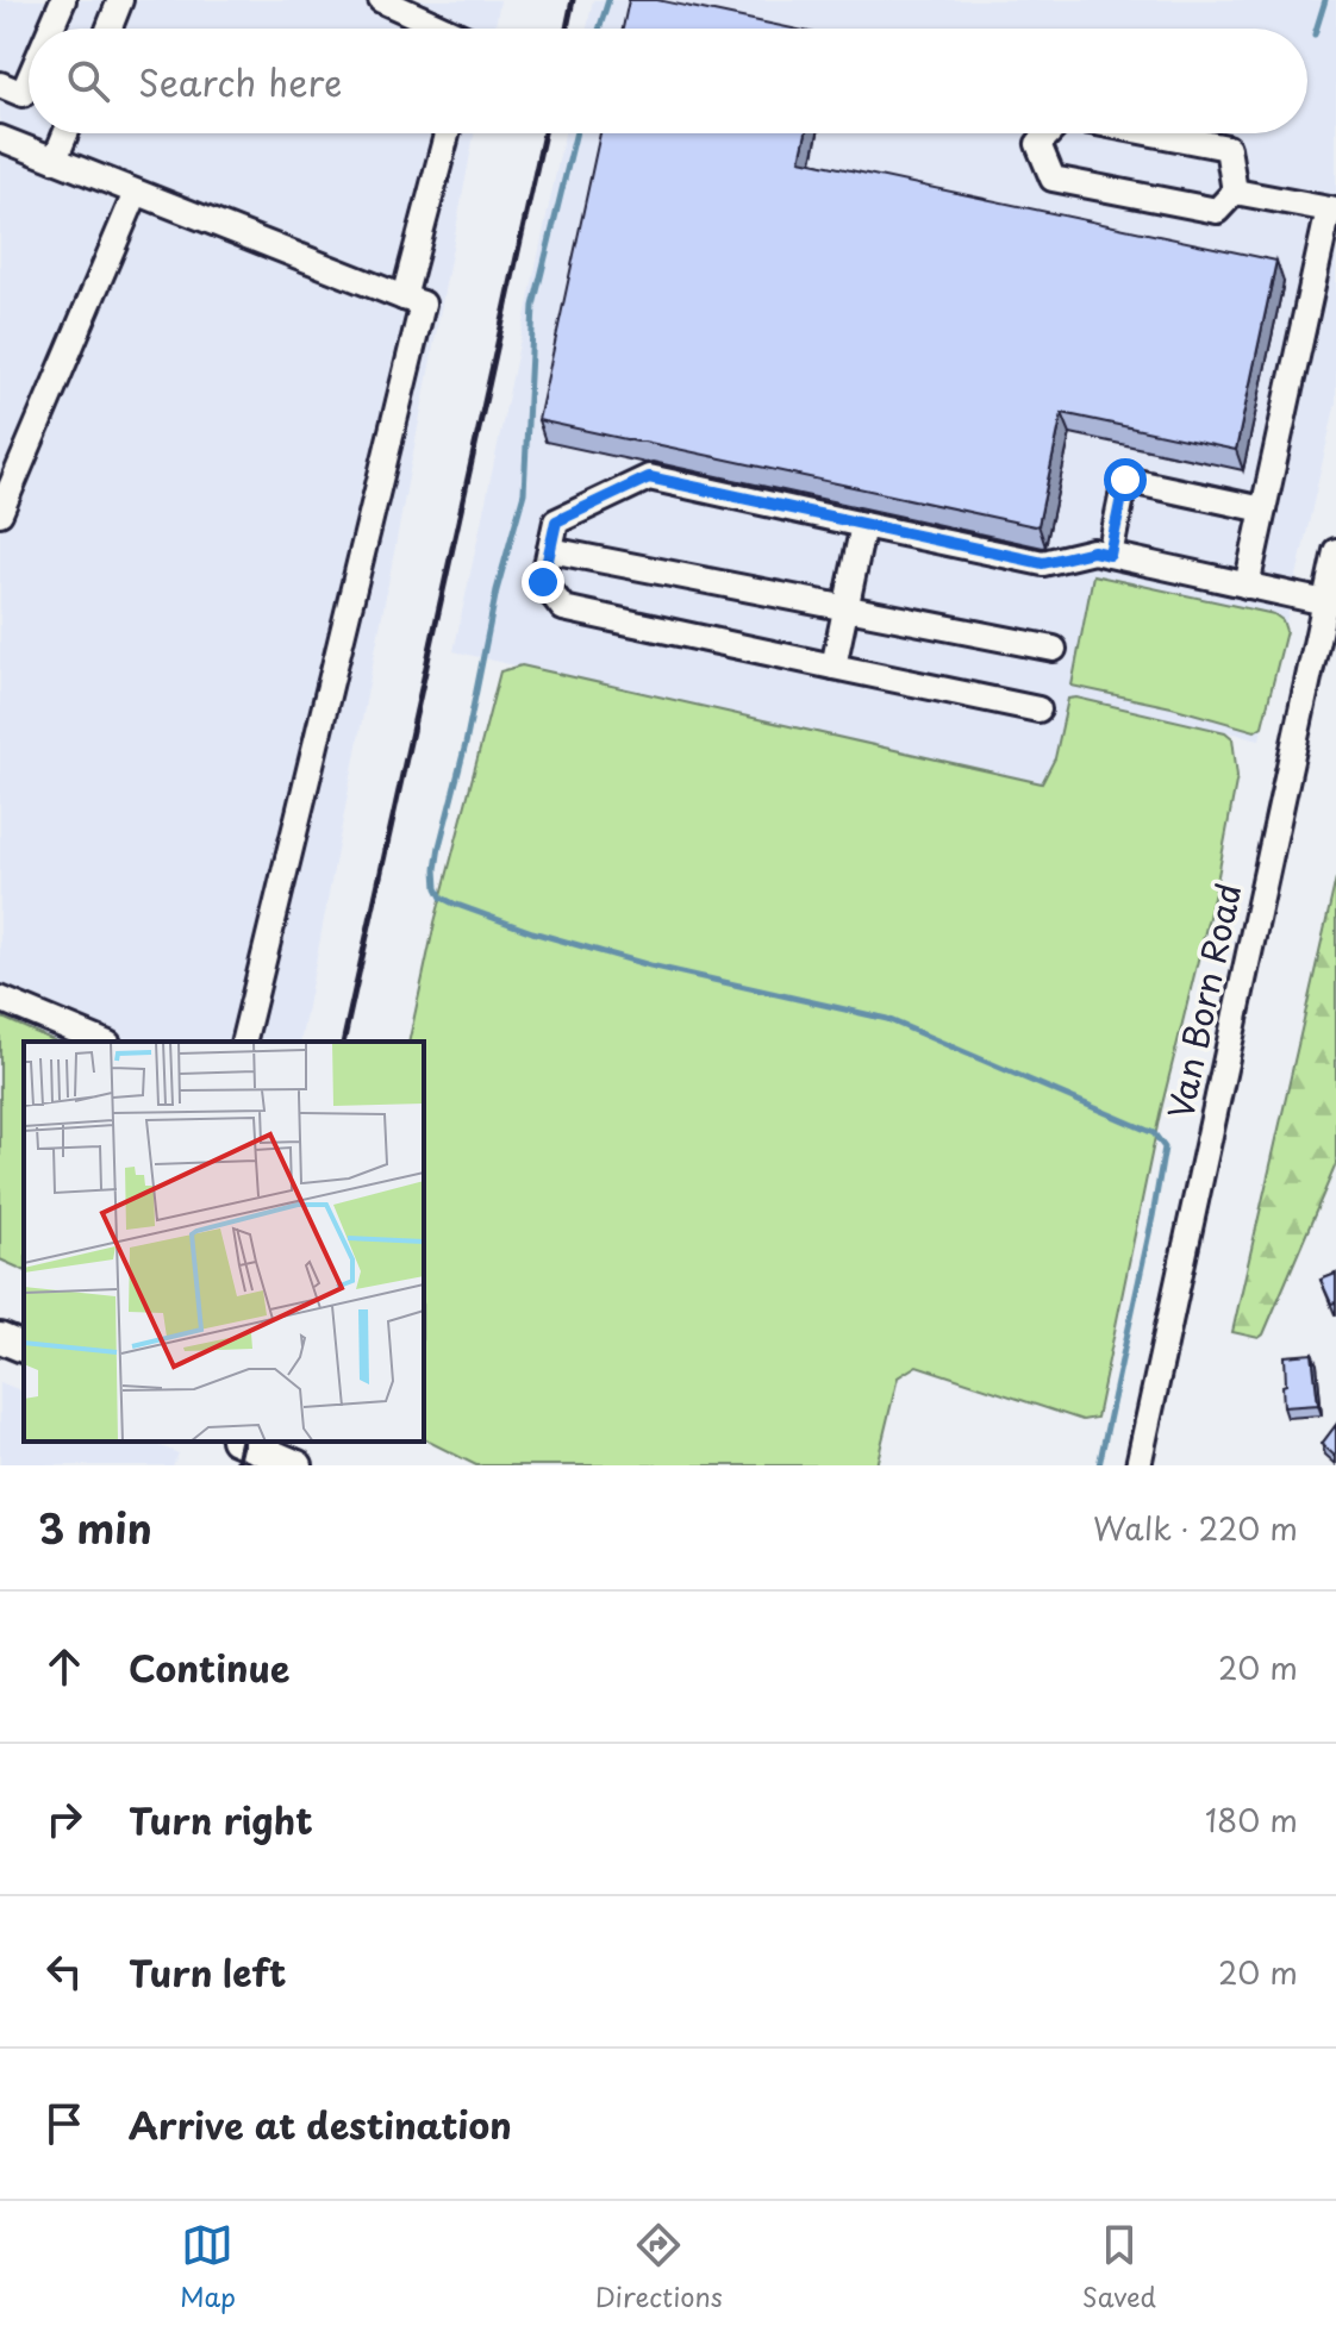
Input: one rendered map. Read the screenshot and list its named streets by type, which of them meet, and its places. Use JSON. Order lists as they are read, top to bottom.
{
  "streets": {
    "street": ["Van Born Road"]
  },
  "page": {
    "search": "Search here",
    "heading": ["3 min", "Walk · 220 m"],
    "list": [
      ["Continue", "20 m"],
      ["Turn right", "180 m"],
      ["Turn left", "20 m"],
      "Arrive at destination"
    ],
    "nav": ["Map", "Directions", "Saved"]
  }
}
